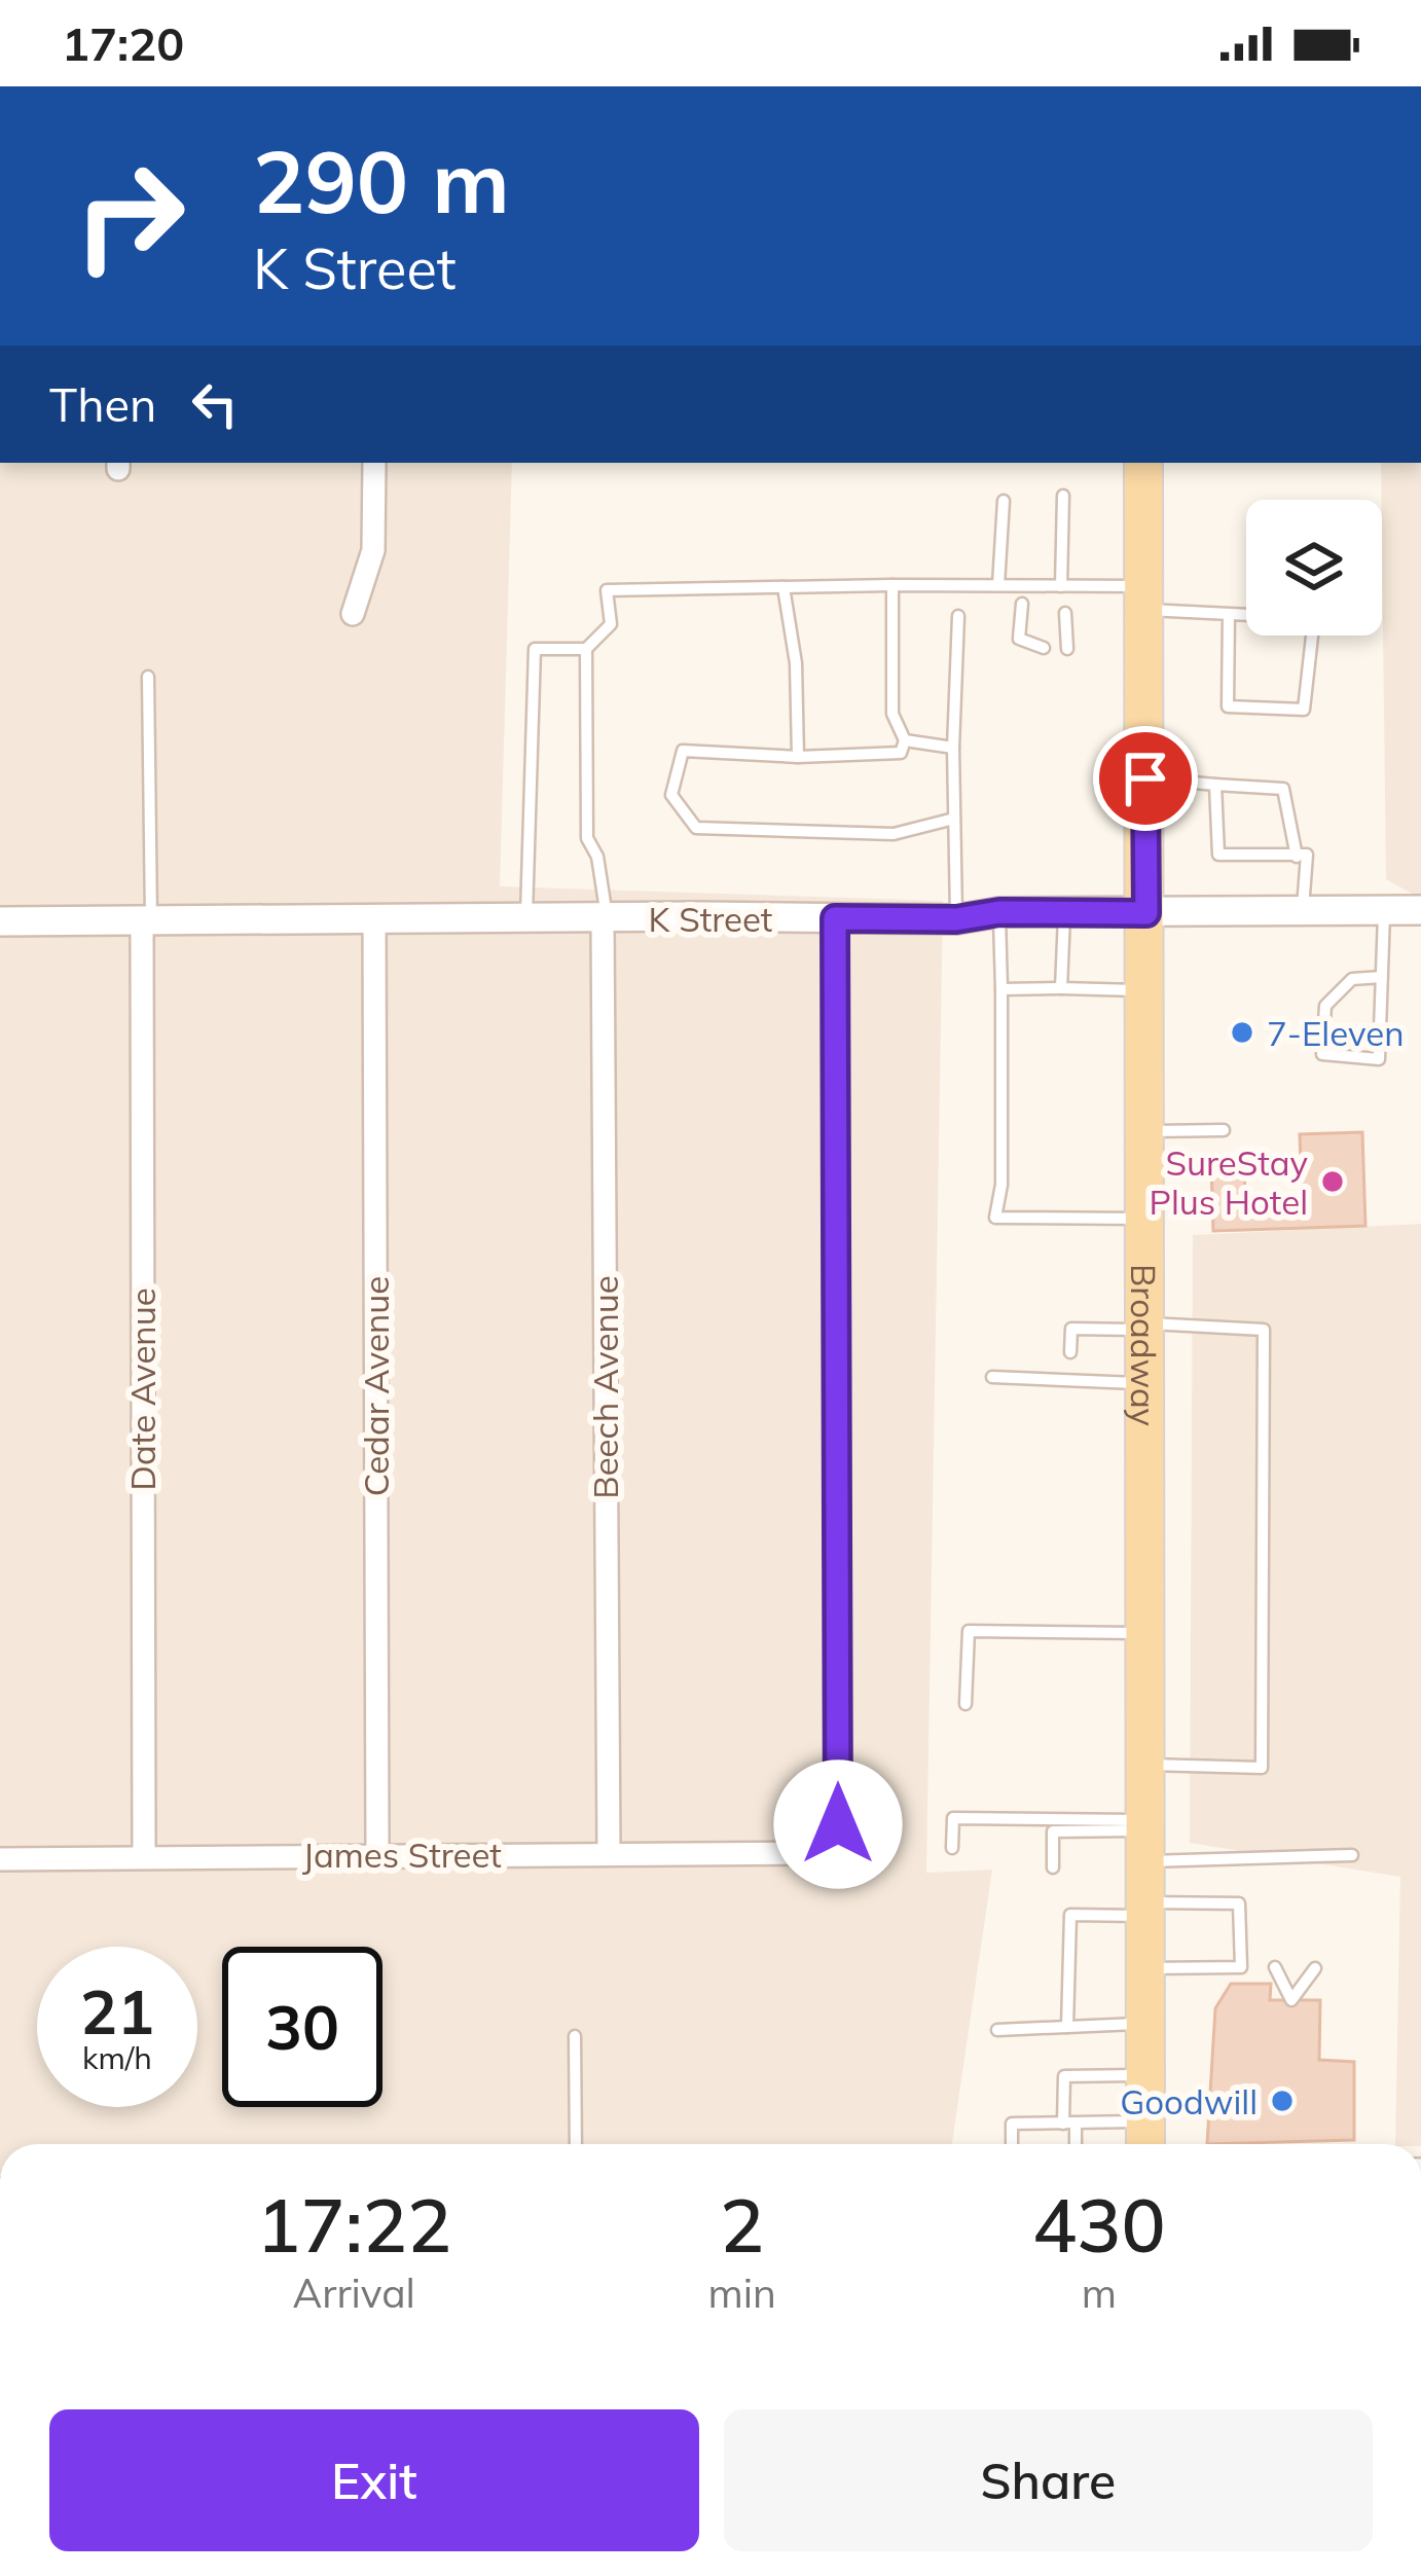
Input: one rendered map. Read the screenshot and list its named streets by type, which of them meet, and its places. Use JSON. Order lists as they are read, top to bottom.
{
  "streets": {
    "main road": ["Broadway"],
    "street": [
      "K Street",
      "Cedar Avenue",
      "Beech Avenue",
      "Date Avenue",
      "James Street"
    ]
  },
  "crossings": [
    ["K Street", "Broadway"],
    ["K Street", "Cedar Avenue"],
    ["K Street", "Beech Avenue"],
    ["K Street", "Date Avenue"],
    ["K Street", "James Street"],
    ["Cedar Avenue", "James Street"],
    ["Beech Avenue", "James Street"],
    ["Date Avenue", "James Street"]
  ],
  "places": ["7-Eleven", "SureStay Plus Hotel", "Goodwill"],
  "page": {
    "status": "17:20",
    "turn": ["290 m", "K Street"],
    "then": "Then",
    "speed": "21 km/h",
    "limit": "30",
    "eta": [
      "17:22",
      "Arrival",
      "2",
      "min",
      "430",
      "m"
    ],
    "buttons": ["Exit", "Share"]
  }
}
